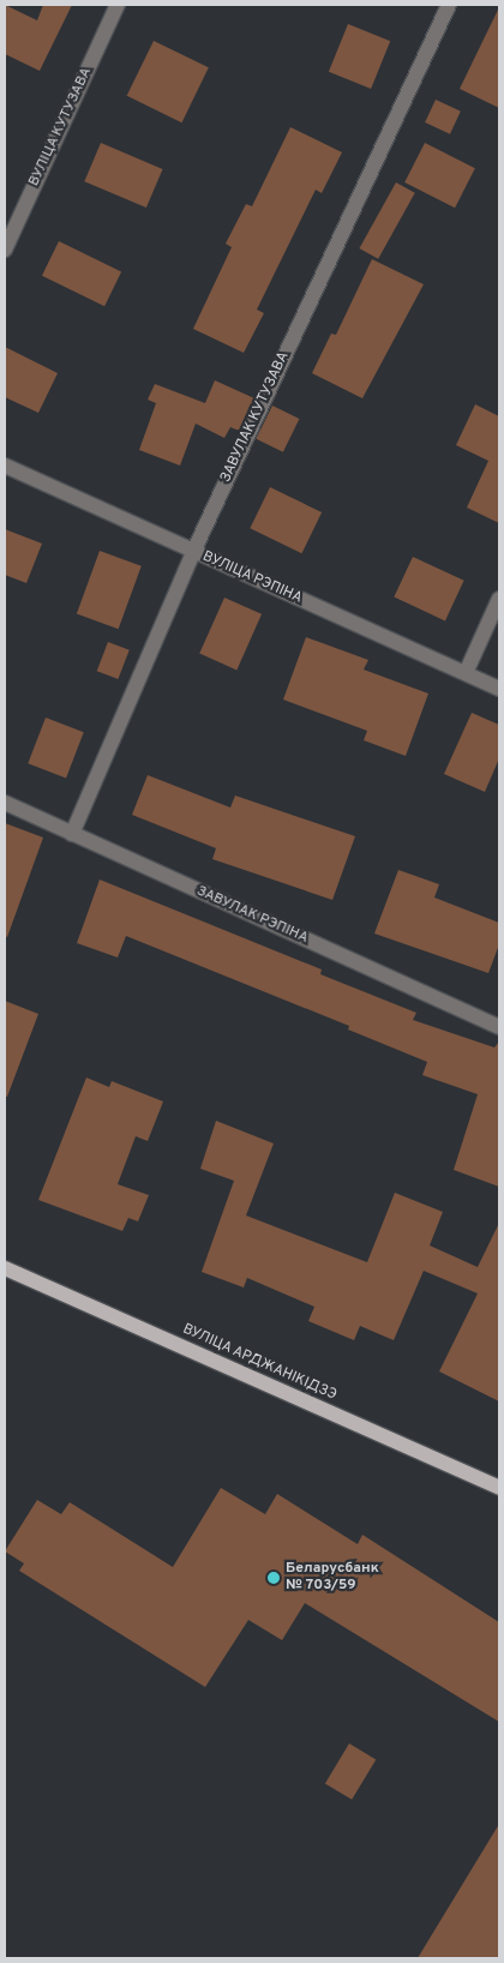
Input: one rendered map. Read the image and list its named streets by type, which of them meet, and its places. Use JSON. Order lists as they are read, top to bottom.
{
  "streets": {
    "main road": ["ВУЛІЦА АРДЖАНІКІДЗЭ"],
    "street": [
      "ВУЛІЦА КУТУЗАВА",
      "ЗАВУЛАК КУТУЗАВА",
      "ВУЛІЦА РЭПІНА",
      "ЗАВУЛАК РЭПІНА"
    ]
  },
  "crossings": [
    ["ЗАВУЛАК КУТУЗАВА", "ВУЛІЦА РЭПІНА"],
    ["ЗАВУЛАК КУТУЗАВА", "ЗАВУЛАК РЭПІНА"]
  ],
  "places": ["Беларусбанк № 703/59"]
}
